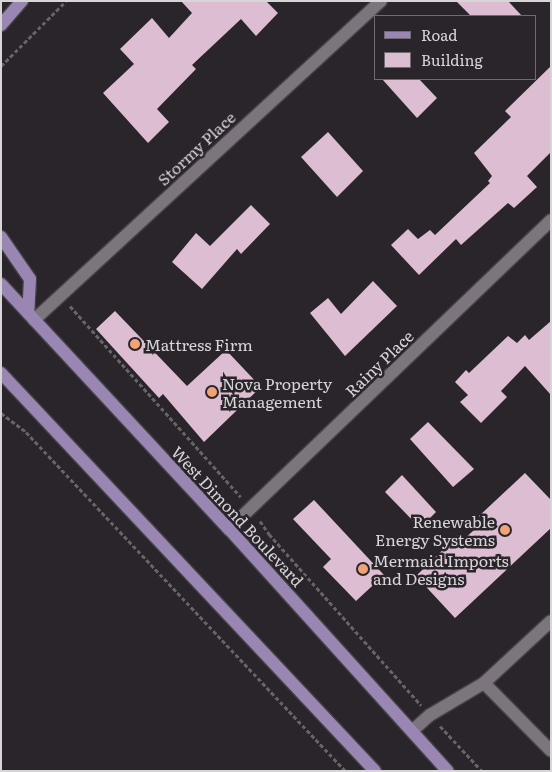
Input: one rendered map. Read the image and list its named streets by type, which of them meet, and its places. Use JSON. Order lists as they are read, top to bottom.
{
  "streets": {
    "main road": ["West Dimond Boulevard"],
    "street": ["Stormy Place", "Rainy Place"]
  },
  "crossings": [
    ["Stormy Place", "West Dimond Boulevard"],
    ["Rainy Place", "West Dimond Boulevard"]
  ],
  "places": [
    "Mattress Firm",
    "Nova Property Management",
    "Renewable Energy Systems",
    "Mermaid Imports and Designs"
  ],
  "legend": ["Road", "Building"]
}
